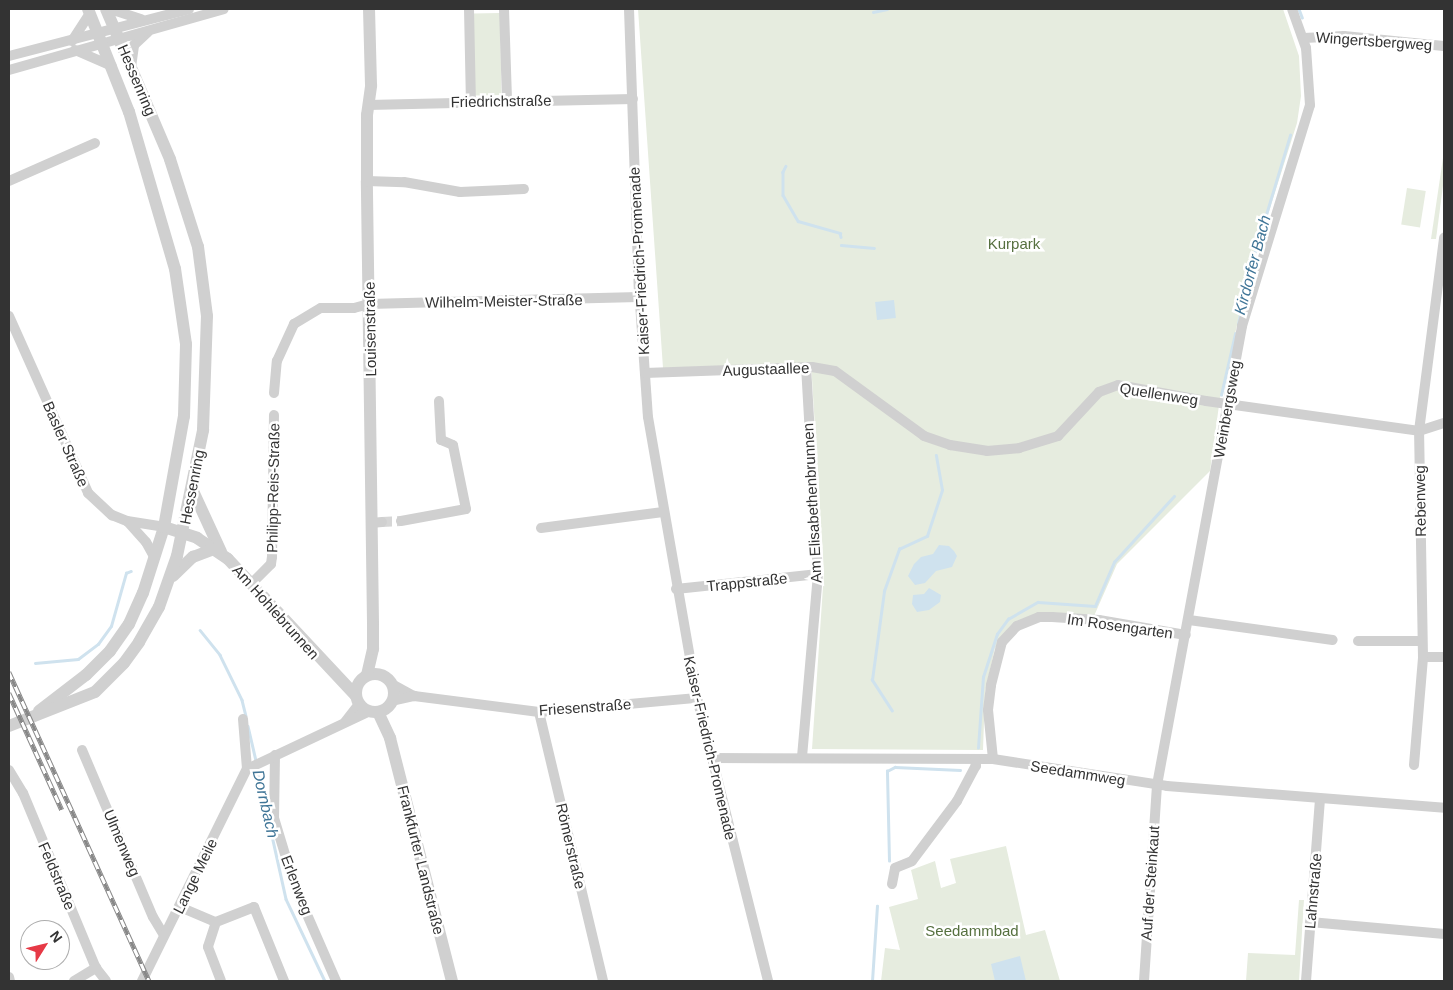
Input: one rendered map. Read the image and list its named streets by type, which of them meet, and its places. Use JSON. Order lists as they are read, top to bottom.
{
  "streets": {
    "street": [
      "Wingertsbergweg",
      "Hessenring",
      "Friedrichstraße",
      "Kaiser-Friedrich-Promenade",
      "Wilhelm-Meister-Straße",
      "Louisenstraße",
      "Augustaallee",
      "Quellenweg",
      "Weinbergsweg",
      "Basler Straße",
      "Philipp-Reis-Straße",
      "Rebenweg",
      "Am Elisabethenbrunnen",
      "Trappstraße",
      "Am Hohlebrunnen",
      "Im Rosengarten",
      "Friesenstraße",
      "Seedammweg",
      "Ulmenweg",
      "Römerstraße",
      "Frankfurter Landstraße",
      "Feldstraße",
      "Lange Meile",
      "Auf der Steinkaut",
      "Erlenweg",
      "Lahnstraße"
    ]
  },
  "crossings": [
    ["Wingertsbergweg", "Weinbergsweg"],
    ["Hessenring", "Basler Straße"],
    ["Hessenring", "Am Hohlebrunnen"],
    ["Friedrichstraße", "Kaiser-Friedrich-Promenade"],
    ["Friedrichstraße", "Louisenstraße"],
    ["Kaiser-Friedrich-Promenade", "Wilhelm-Meister-Straße"],
    ["Kaiser-Friedrich-Promenade", "Augustaallee"],
    ["Kaiser-Friedrich-Promenade", "Trappstraße"],
    ["Kaiser-Friedrich-Promenade", "Friesenstraße"],
    ["Kaiser-Friedrich-Promenade", "Seedammweg"],
    ["Wilhelm-Meister-Straße", "Louisenstraße"],
    ["Louisenstraße", "Friesenstraße"],
    ["Louisenstraße", "Frankfurter Landstraße"],
    ["Augustaallee", "Quellenweg"],
    ["Augustaallee", "Am Elisabethenbrunnen"],
    ["Quellenweg", "Weinbergsweg"],
    ["Quellenweg", "Rebenweg"],
    ["Weinbergsweg", "Im Rosengarten"],
    ["Weinbergsweg", "Seedammweg"],
    ["Weinbergsweg", "Auf der Steinkaut"],
    ["Basler Straße", "Am Hohlebrunnen"],
    ["Philipp-Reis-Straße", "Am Hohlebrunnen"],
    ["Am Elisabethenbrunnen", "Trappstraße"],
    ["Am Elisabethenbrunnen", "Seedammweg"],
    ["Am Hohlebrunnen", "Frankfurter Landstraße"],
    ["Im Rosengarten", "Seedammweg"],
    ["Friesenstraße", "Römerstraße"],
    ["Friesenstraße", "Frankfurter Landstraße"],
    ["Seedammweg", "Auf der Steinkaut"],
    ["Seedammweg", "Lahnstraße"],
    ["Ulmenweg", "Lange Meile"]
  ],
  "water": ["Kirdorfer Bach", "Dornbach"],
  "parks": ["Kurpark", "Seedammbad"],
  "north": "top right"
}
